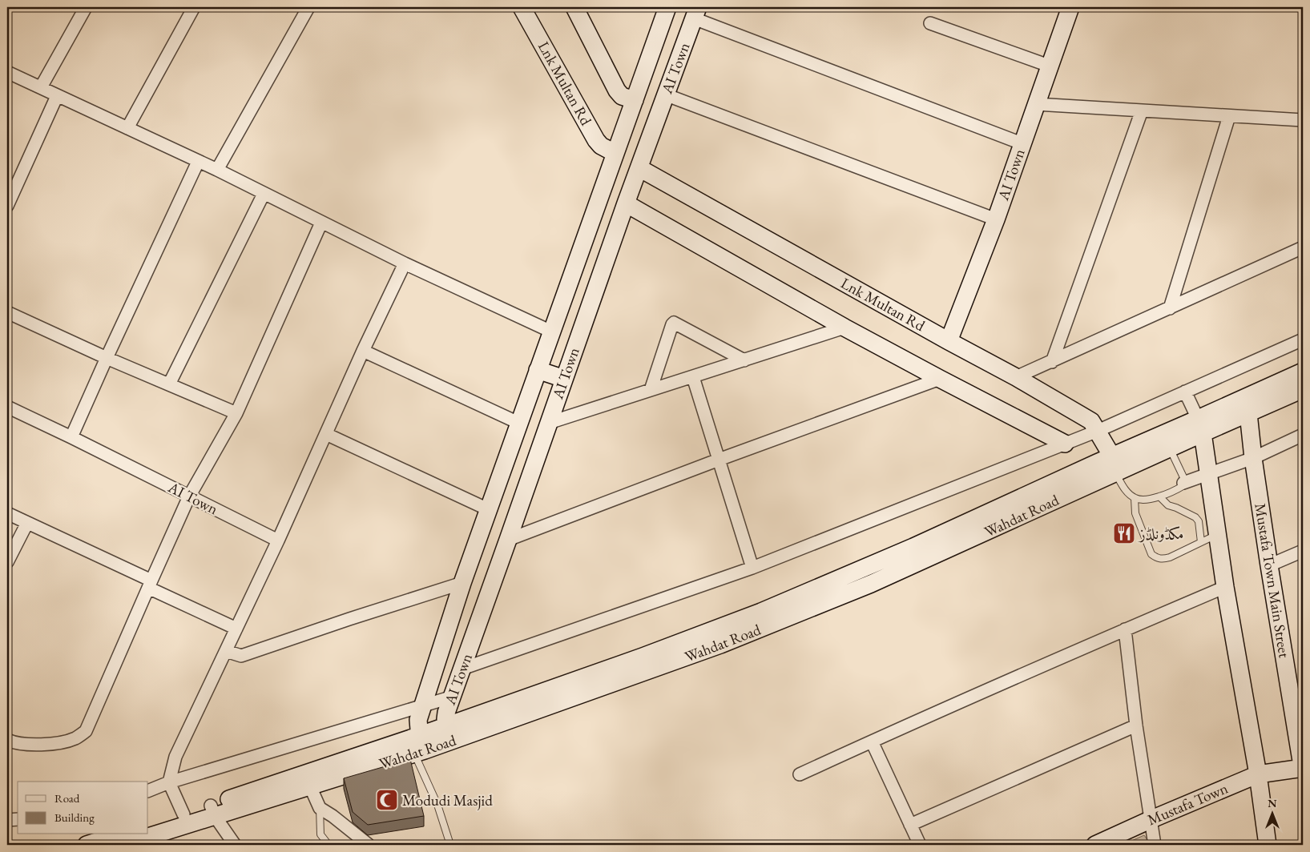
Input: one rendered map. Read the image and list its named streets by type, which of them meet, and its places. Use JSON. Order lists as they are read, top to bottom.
{
  "streets": {
    "street": [
      "AI Town",
      "Lnk Multan Rd",
      "Wahdat Road",
      "Mustafa Town Main Street",
      "Mustafa Town"
    ]
  },
  "crossings": [
    ["AI Town", "Lnk Multan Rd"],
    ["AI Town", "Wahdat Road"],
    ["Lnk Multan Rd", "Wahdat Road"],
    ["Wahdat Road", "Mustafa Town Main Street"],
    ["Mustafa Town Main Street", "Mustafa Town"]
  ],
  "places": {
    "restaurant": ["مکڈونلڈز"],
    "mosque": ["Modudi Masjid"]
  },
  "legend": ["Road", "Building"],
  "north": "top"
}
